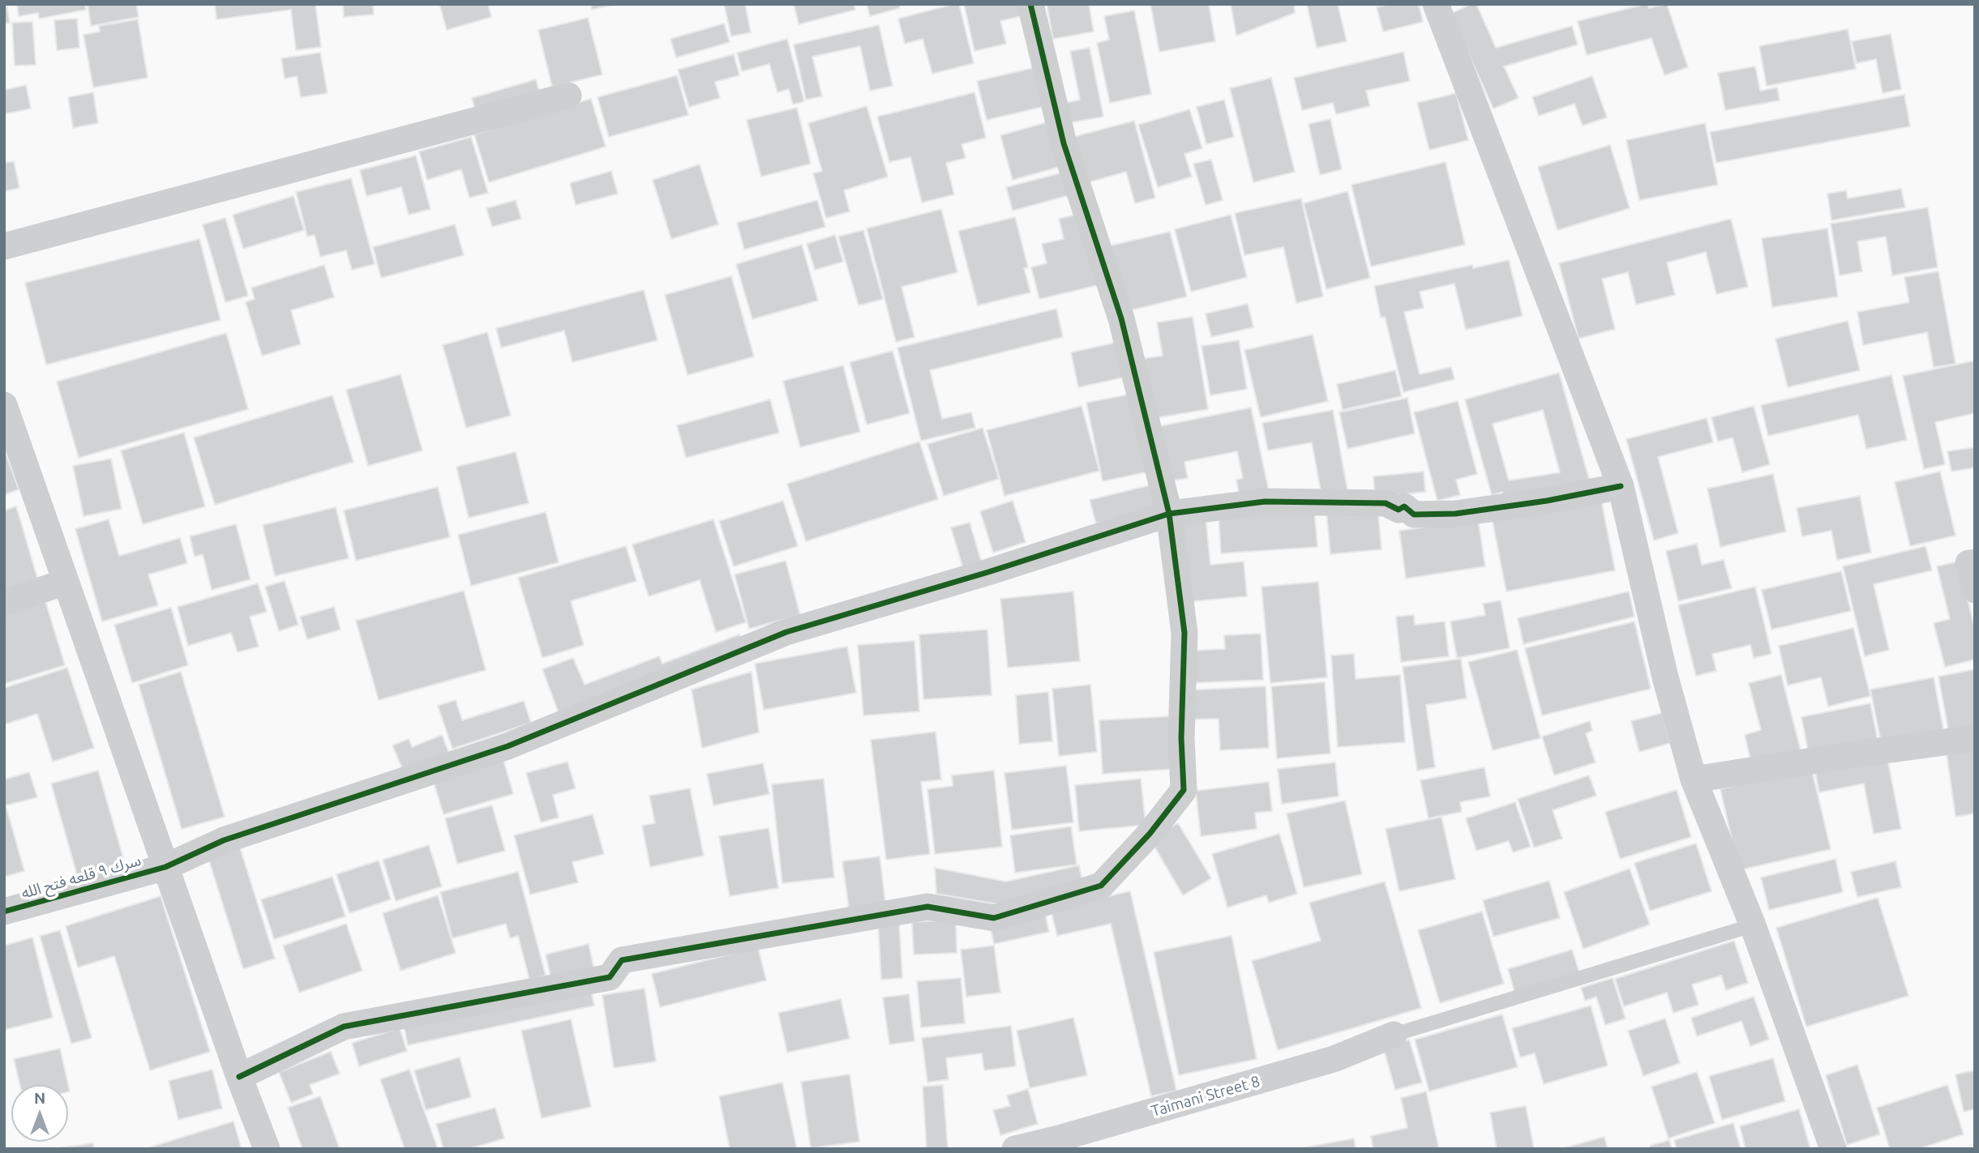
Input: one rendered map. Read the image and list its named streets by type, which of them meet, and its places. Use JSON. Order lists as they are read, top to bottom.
{
  "streets": {
    "street": ["سرك ٩ قلعه فتح الله", "Taimani Street 8"]
  },
  "north": "top"
}
